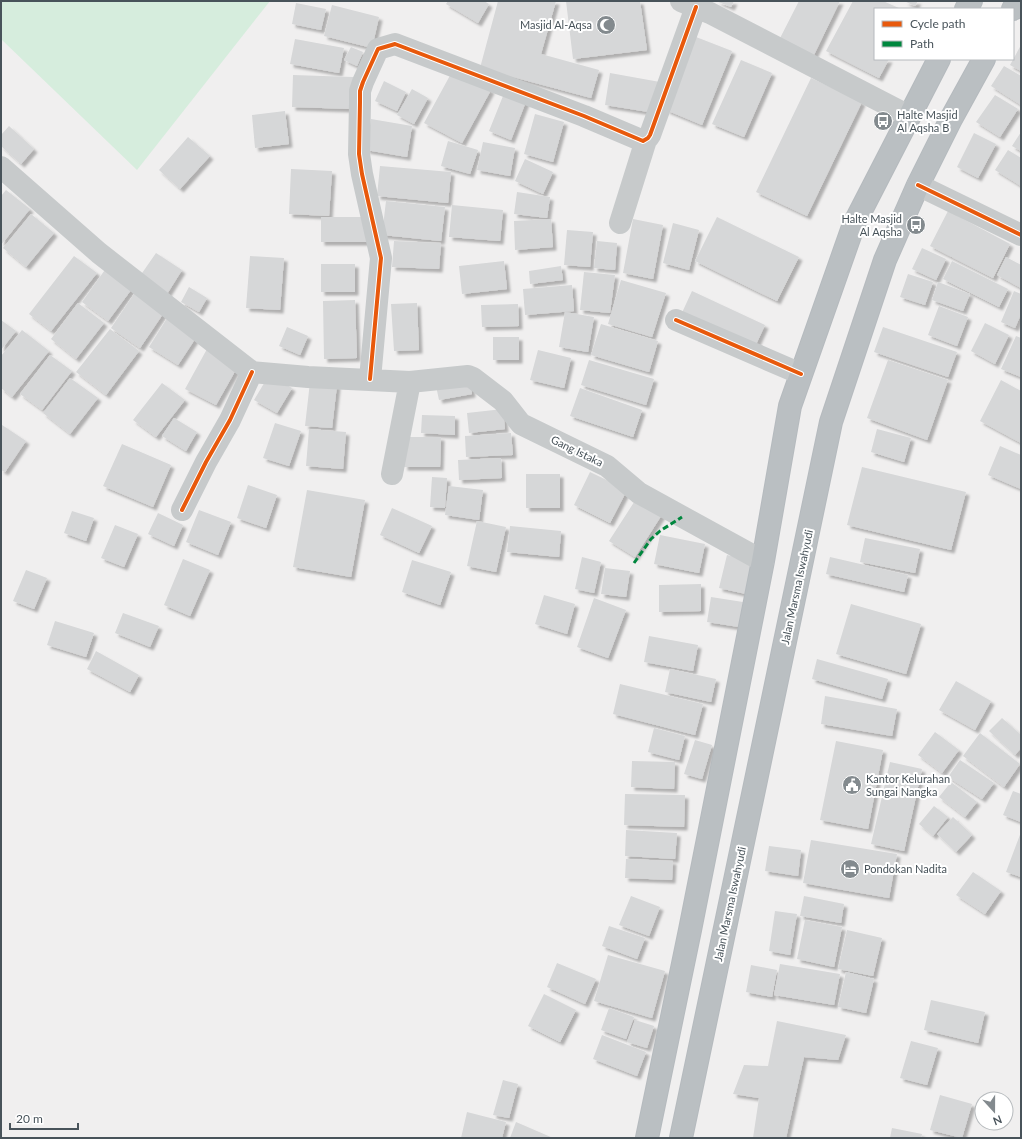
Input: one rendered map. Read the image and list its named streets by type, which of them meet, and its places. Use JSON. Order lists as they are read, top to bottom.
{
  "streets": {
    "highway": ["Jalan Marsma Iswahyudi"],
    "street": ["Gang Istaka"]
  },
  "places": {
    "mosque": ["Masjid Al-Aqsa"],
    "bus stop": ["Halte Masjid Al Aqsha B", "Halte Masjid Al Aqsha"],
    "public building": ["Kantor Kelurahan Sungai Nangka"],
    "hotel": ["Pondokan Nadita"]
  },
  "legend": ["Cycle path", "Path"],
  "scale_bar": "20 m",
  "north": "bottom"
}
